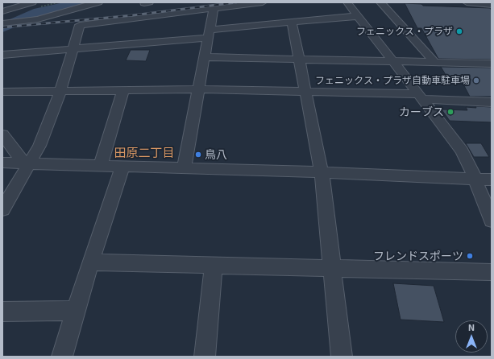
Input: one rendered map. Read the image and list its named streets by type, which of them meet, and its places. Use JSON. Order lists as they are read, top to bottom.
{
  "districts": ["田原二丁目"],
  "places": [
    "フェニックス・プラザ",
    "フェニックス・プラザ自動車駐車場",
    "カーブス",
    "鳥八",
    "フレンドスポーツ"
  ],
  "north": "top"
}
